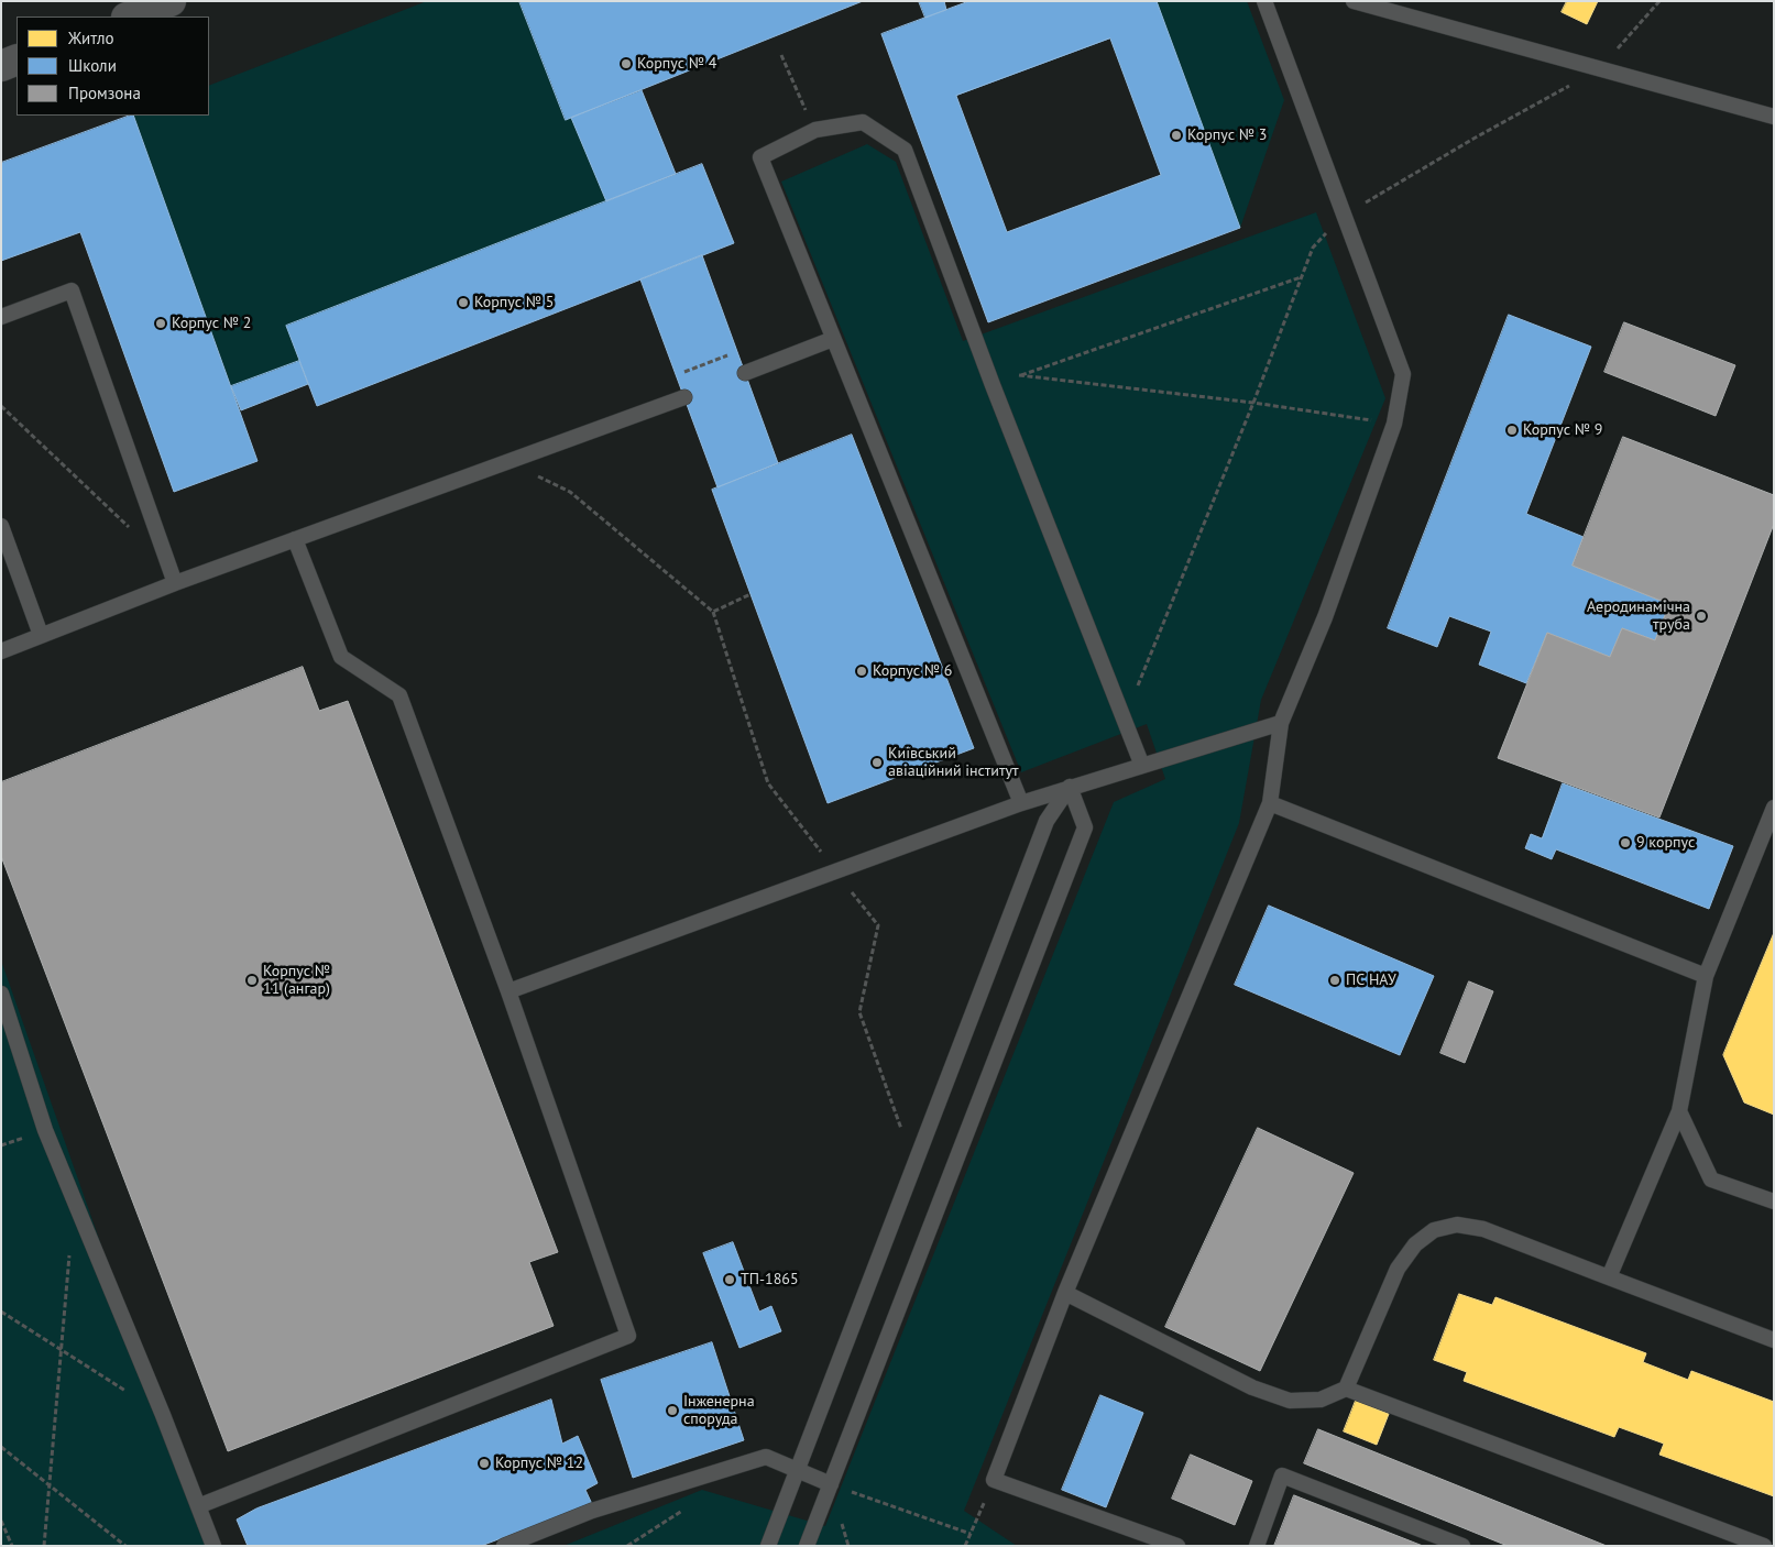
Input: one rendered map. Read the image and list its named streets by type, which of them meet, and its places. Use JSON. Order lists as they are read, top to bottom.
{
  "places": [
    "Корпус № 4",
    "Корпус № 3",
    "Корпус № 5",
    "Корпус № 2",
    "Корпус № 9",
    "Аеродинамічна труба",
    "Корпус № 6",
    "Київський авіаційний інститут",
    "9 корпус",
    "Корпус № 11 (ангар)",
    "ПС НАУ",
    "ТП-1865",
    "Інженерна споруда",
    "Корпус № 12"
  ],
  "legend": ["Житло", "Школи", "Промзона"]
}
